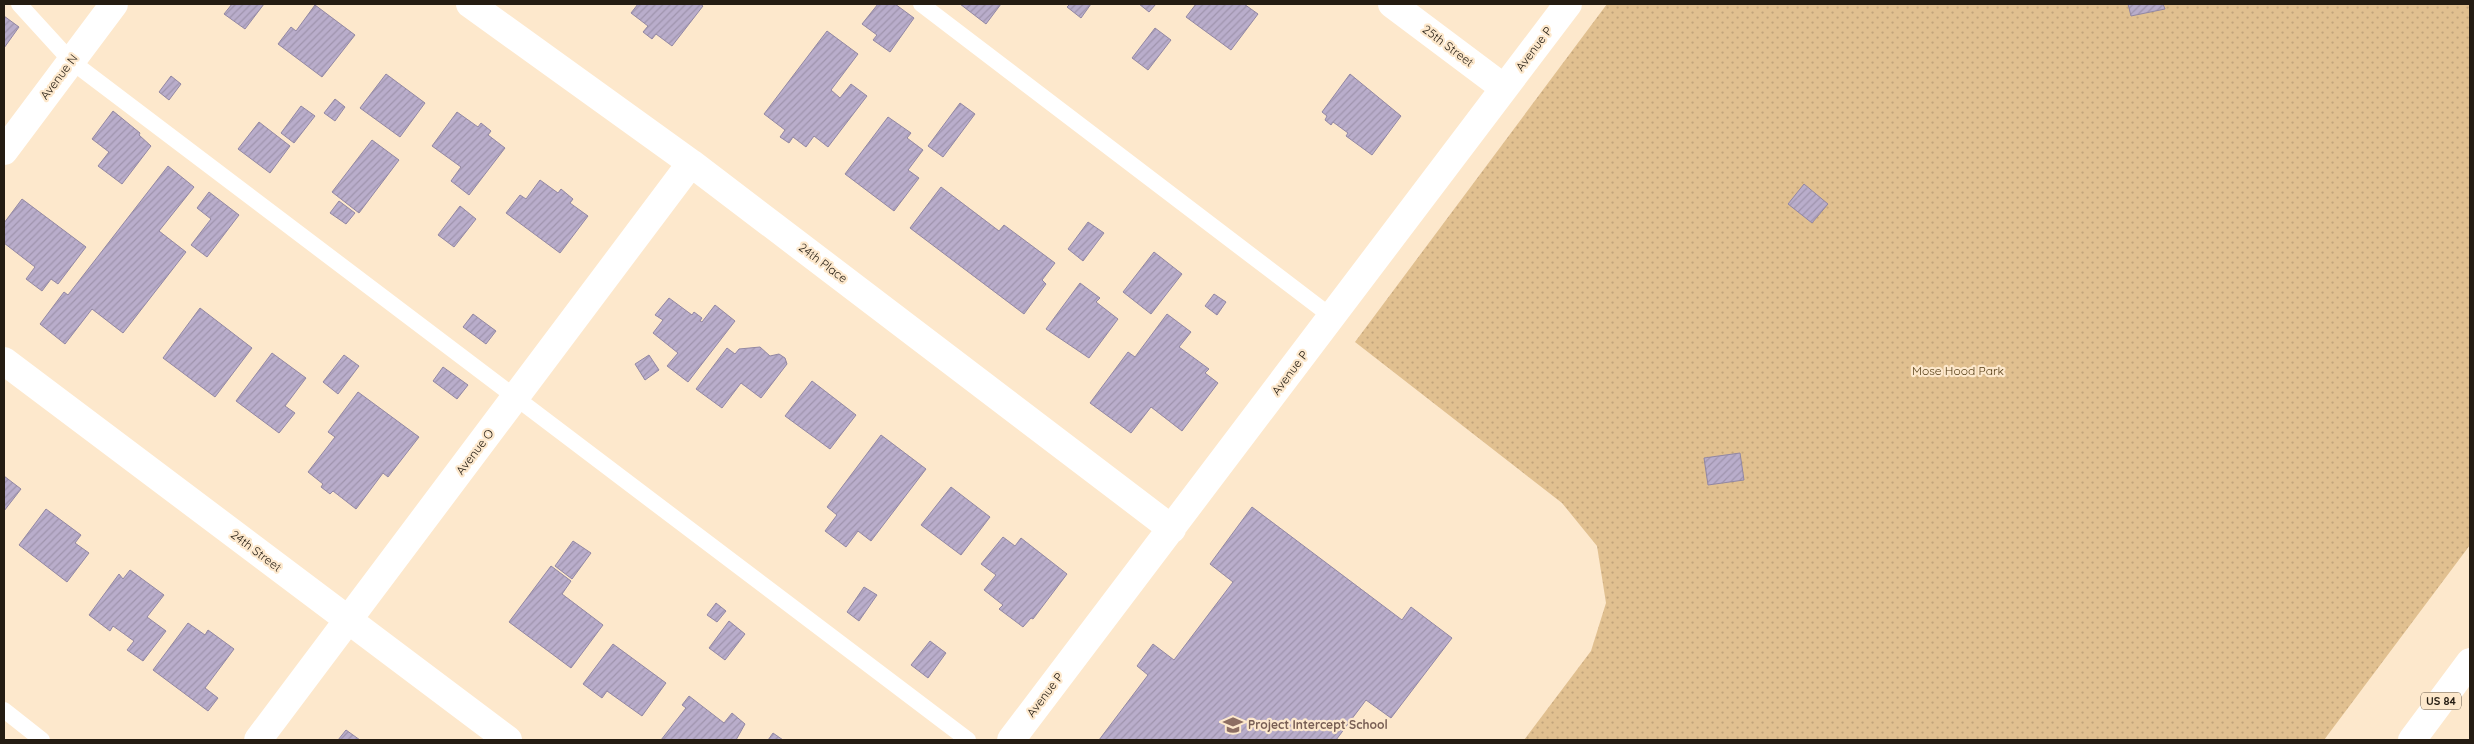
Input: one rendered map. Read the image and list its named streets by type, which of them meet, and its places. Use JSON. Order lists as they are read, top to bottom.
{
  "streets": {
    "main road": [
      "25th Street",
      "Avenue P",
      "Avenue N",
      "24th Place",
      "Avenue O",
      "24th Street",
      "US 84"
    ]
  },
  "crossings": [
    ["25th Street", "Avenue P"],
    ["Avenue P", "24th Place"],
    ["24th Place", "Avenue O"],
    ["Avenue O", "24th Street"]
  ],
  "parks": ["Mose Hood Park"],
  "places": {
    "school or university": ["Project Intercept School"]
  }
}
